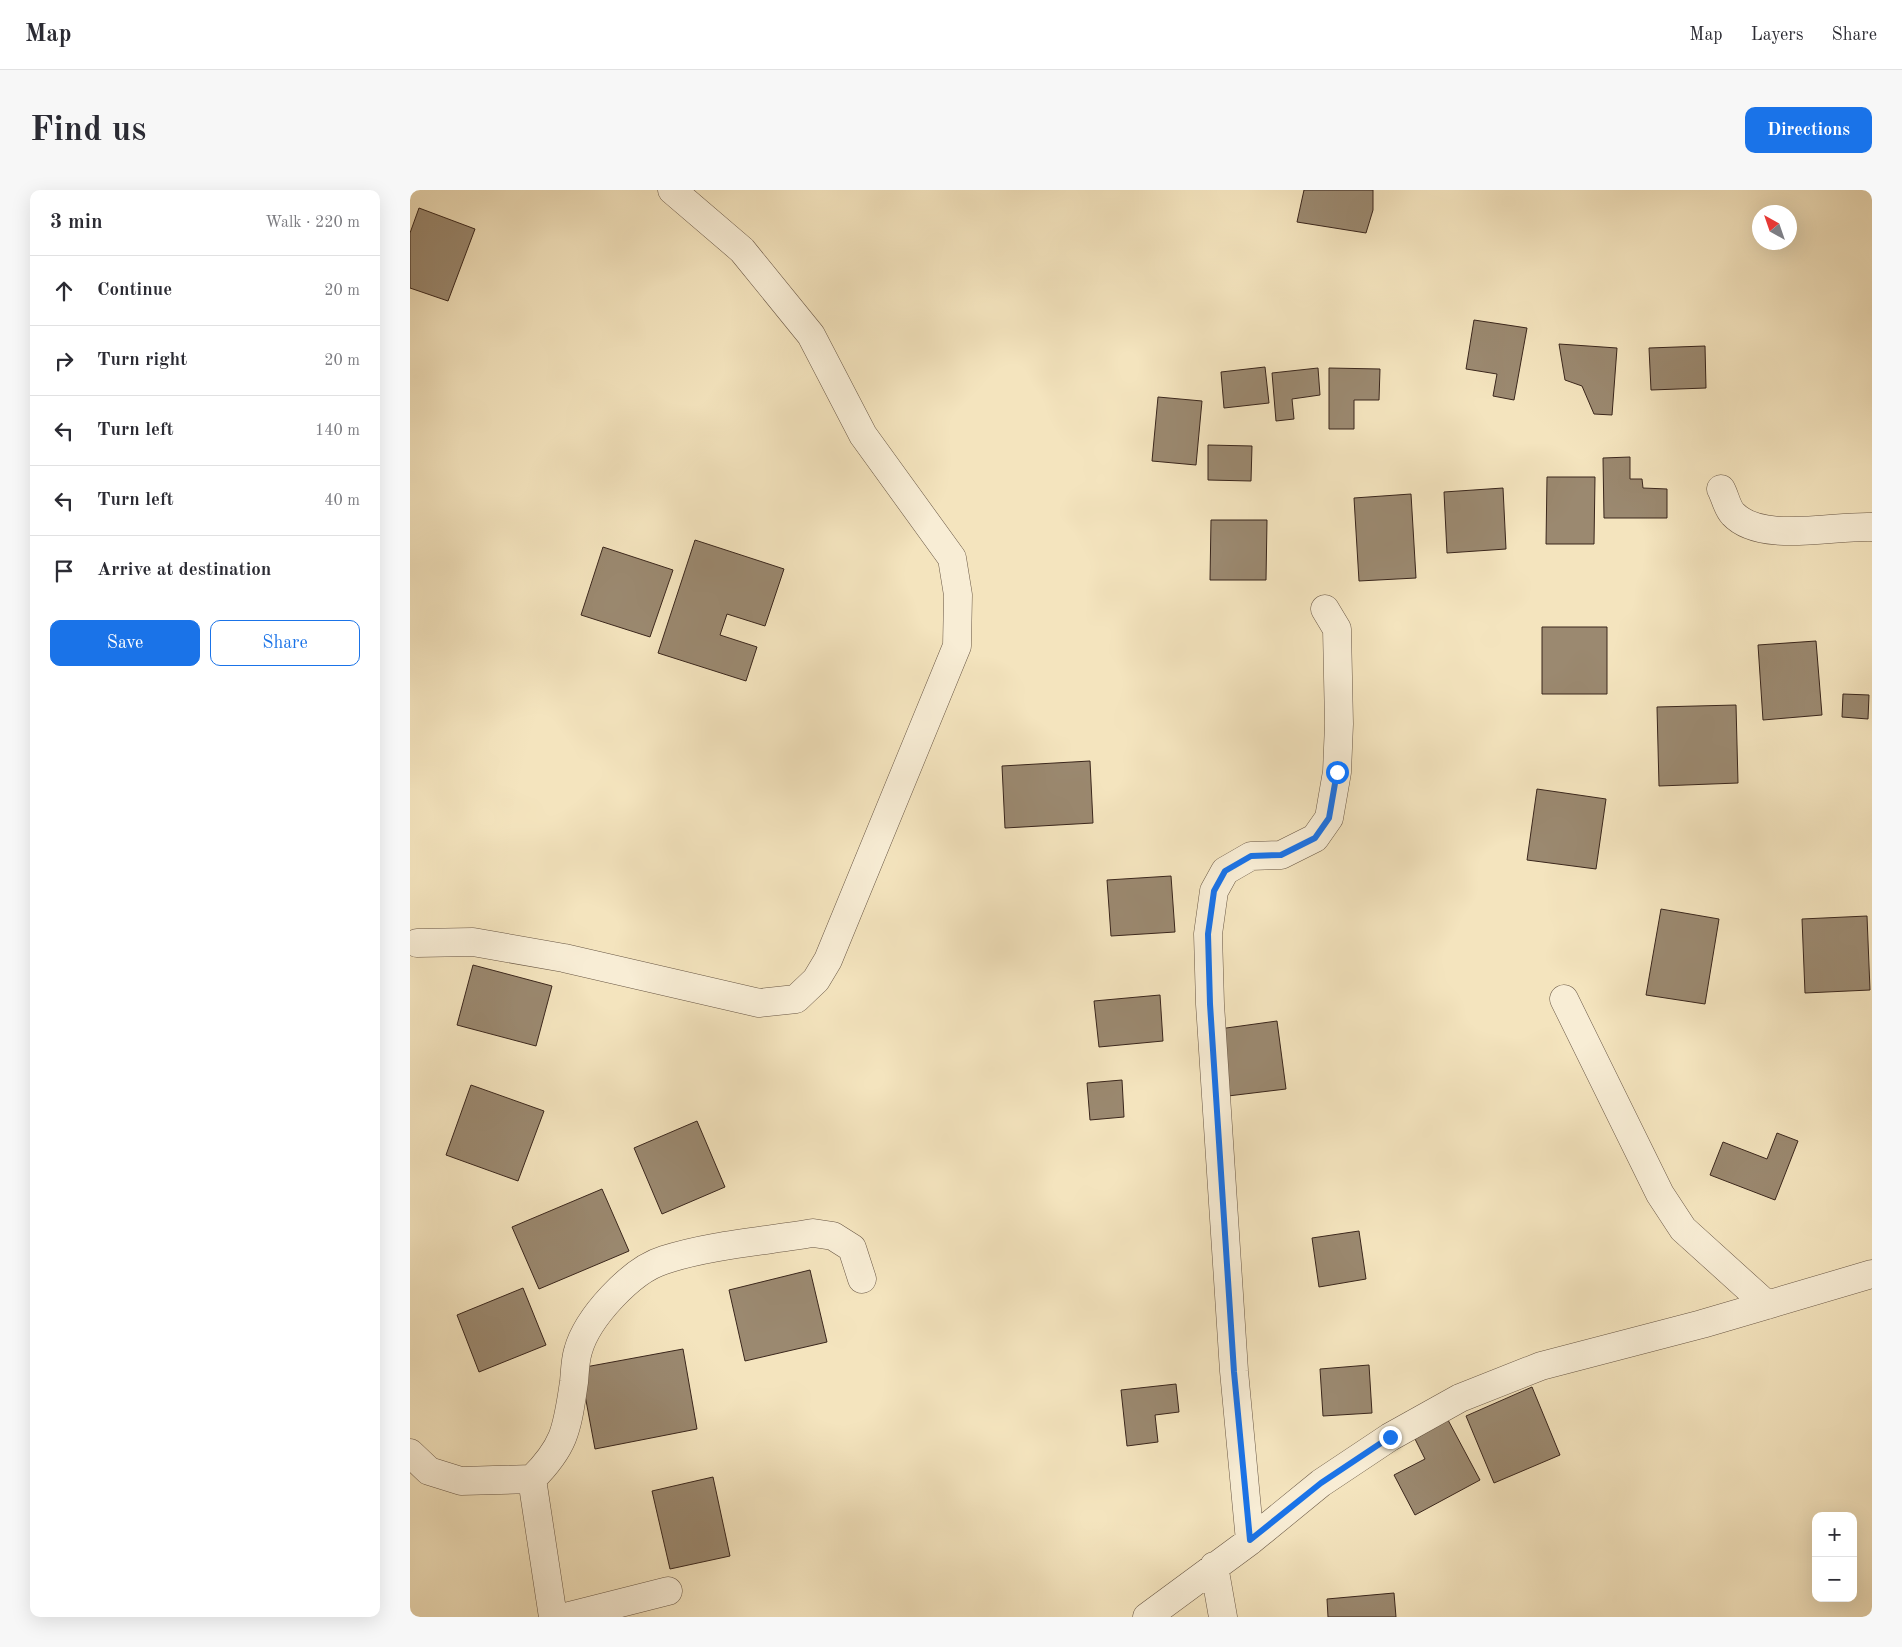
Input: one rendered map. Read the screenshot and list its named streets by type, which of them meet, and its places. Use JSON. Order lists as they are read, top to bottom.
{
  "north": "top left",
  "page": {
    "header": "Map",
    "nav": ["Map", "Layers", "Share"],
    "buttons": [
      "Directions",
      ["Save", "Share"]
    ],
    "title": "Find us",
    "heading": ["3 min", "Walk · 220 m"],
    "list": [
      ["Continue", "20 m"],
      ["Turn right", "20 m"],
      ["Turn left", "140 m"],
      ["Turn left", "40 m"],
      "Arrive at destination"
    ],
    "map_buttons": ["+", "−"]
  }
}
